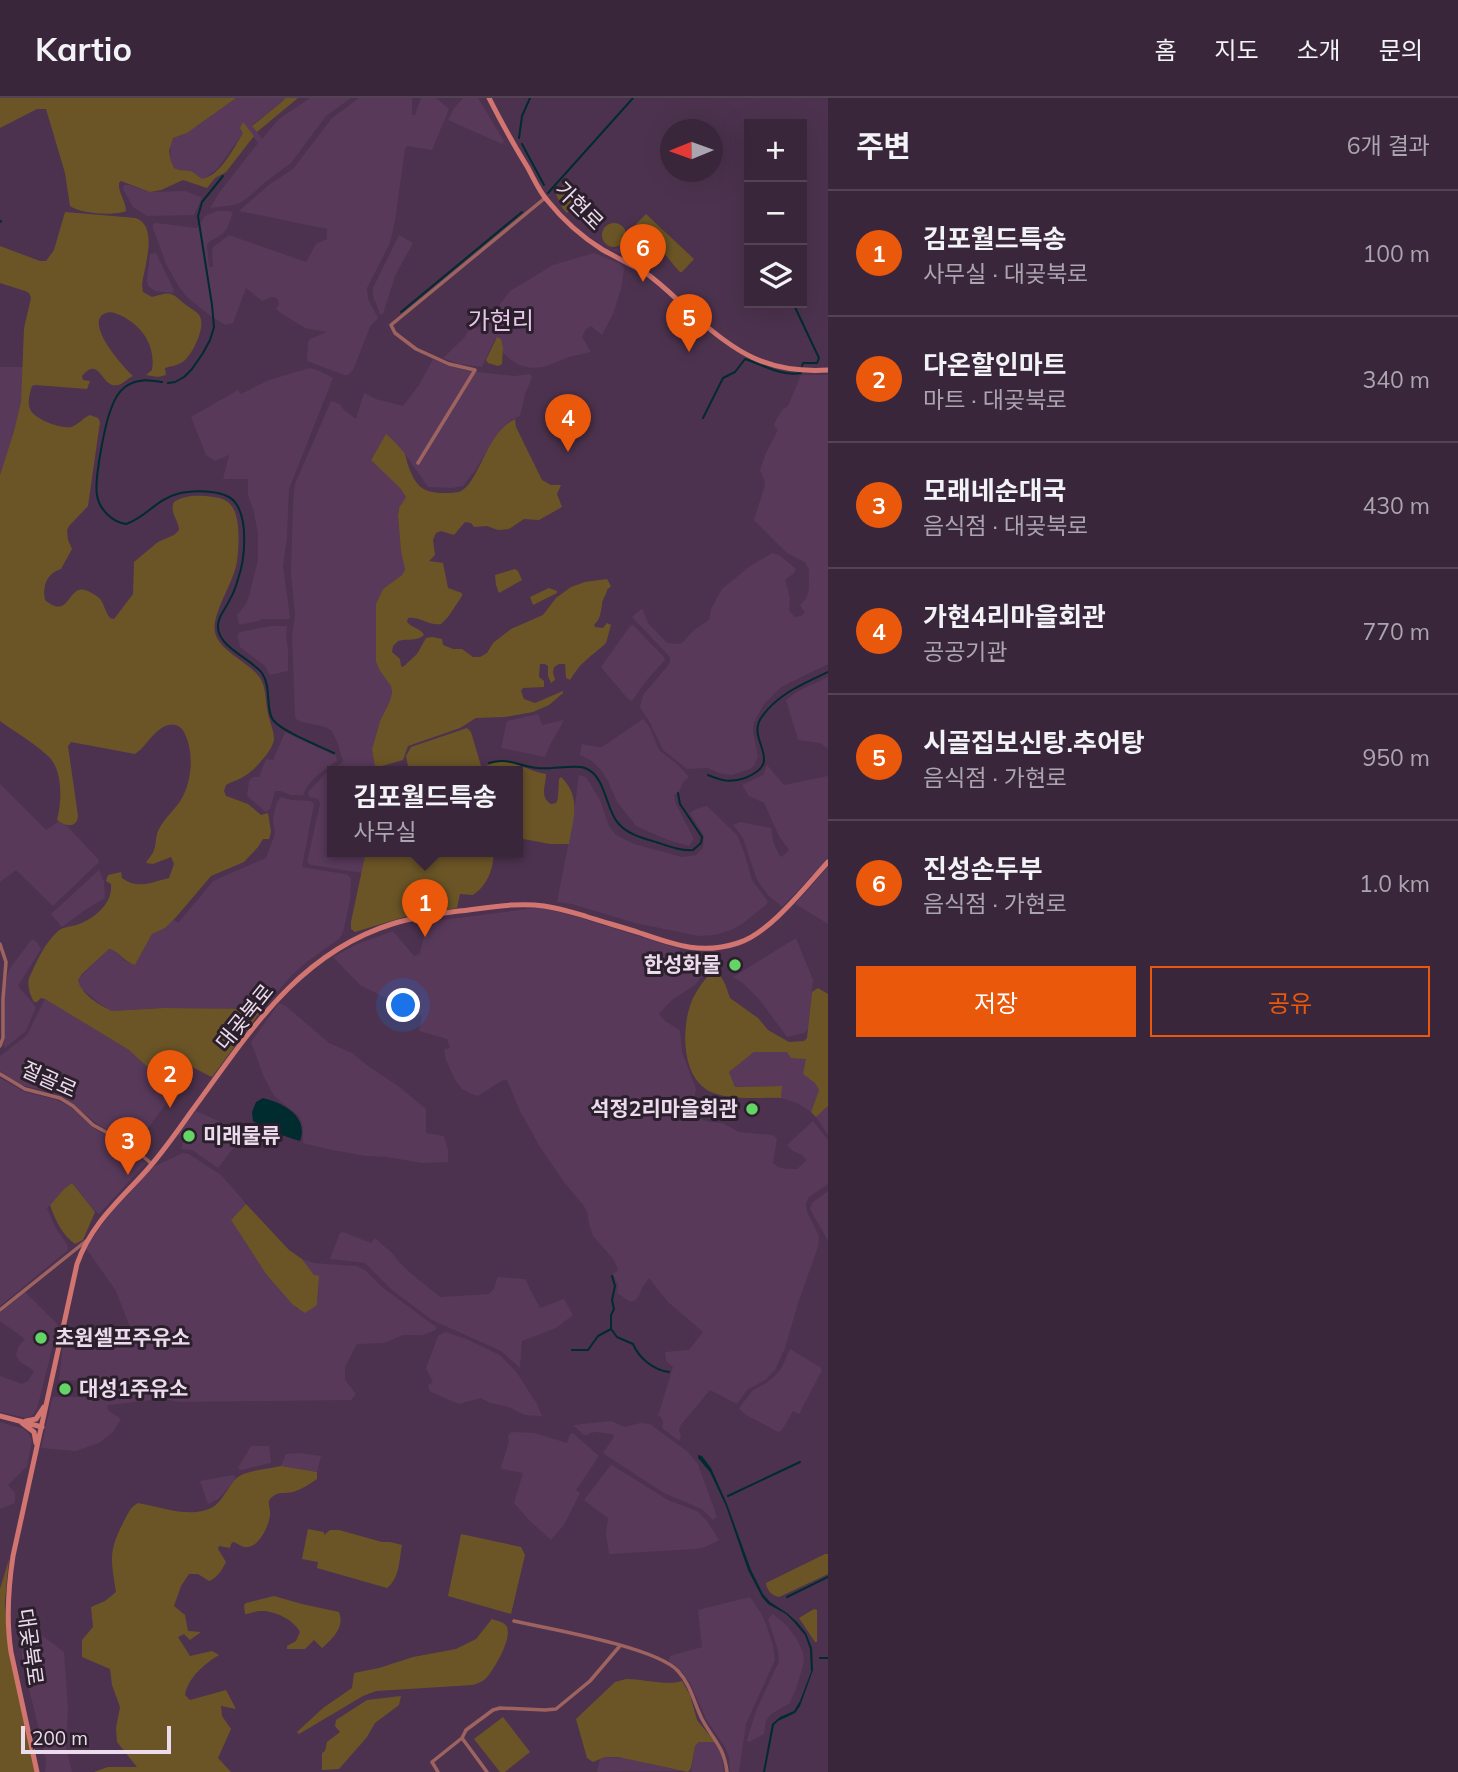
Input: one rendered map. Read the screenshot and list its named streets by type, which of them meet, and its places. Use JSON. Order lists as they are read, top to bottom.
{
  "streets": {
    "street": ["가현로", "대곶북로", "절골로"]
  },
  "crossings": [
    ["대곶북로", "절골로"]
  ],
  "districts": ["가현리"],
  "places": [
    "한성화물",
    "석정2리마을회관",
    "미래물류",
    "초원셀프주유소",
    "대성1주유소"
  ],
  "scale_bar": "200 m",
  "north": "left",
  "page": {
    "header": "Kartio",
    "nav": [
      "홈",
      "지도",
      "소개",
      "문의"
    ],
    "heading": ["주변", "6개 결과"],
    "map_buttons": ["+", "−"],
    "list": [
      {
        "mark": "1",
        "name": "김포월드특송",
        "note": "사무실 · 대곶북로",
        "value": "100 m"
      },
      {
        "mark": "2",
        "name": "다온할인마트",
        "note": "마트 · 대곶북로",
        "value": "340 m"
      },
      {
        "mark": "3",
        "name": "모래네순대국",
        "note": "음식점 · 대곶북로",
        "value": "430 m"
      },
      {
        "mark": "4",
        "name": "가현4리마을회관",
        "note": "공공기관",
        "value": "770 m"
      },
      {
        "mark": "5",
        "name": "시골집보신탕.추어탕",
        "note": "음식점 · 가현로",
        "value": "950 m"
      },
      {
        "mark": "6",
        "name": "진성손두부",
        "note": "음식점 · 가현로",
        "value": "1.0 km"
      }
    ],
    "pins": [
      "6",
      "5",
      "4",
      "1",
      "2",
      "3"
    ],
    "popup": ["김포월드특송", "사무실"],
    "buttons": ["저장", "공유"],
    "scale": "200 m"
  }
}
